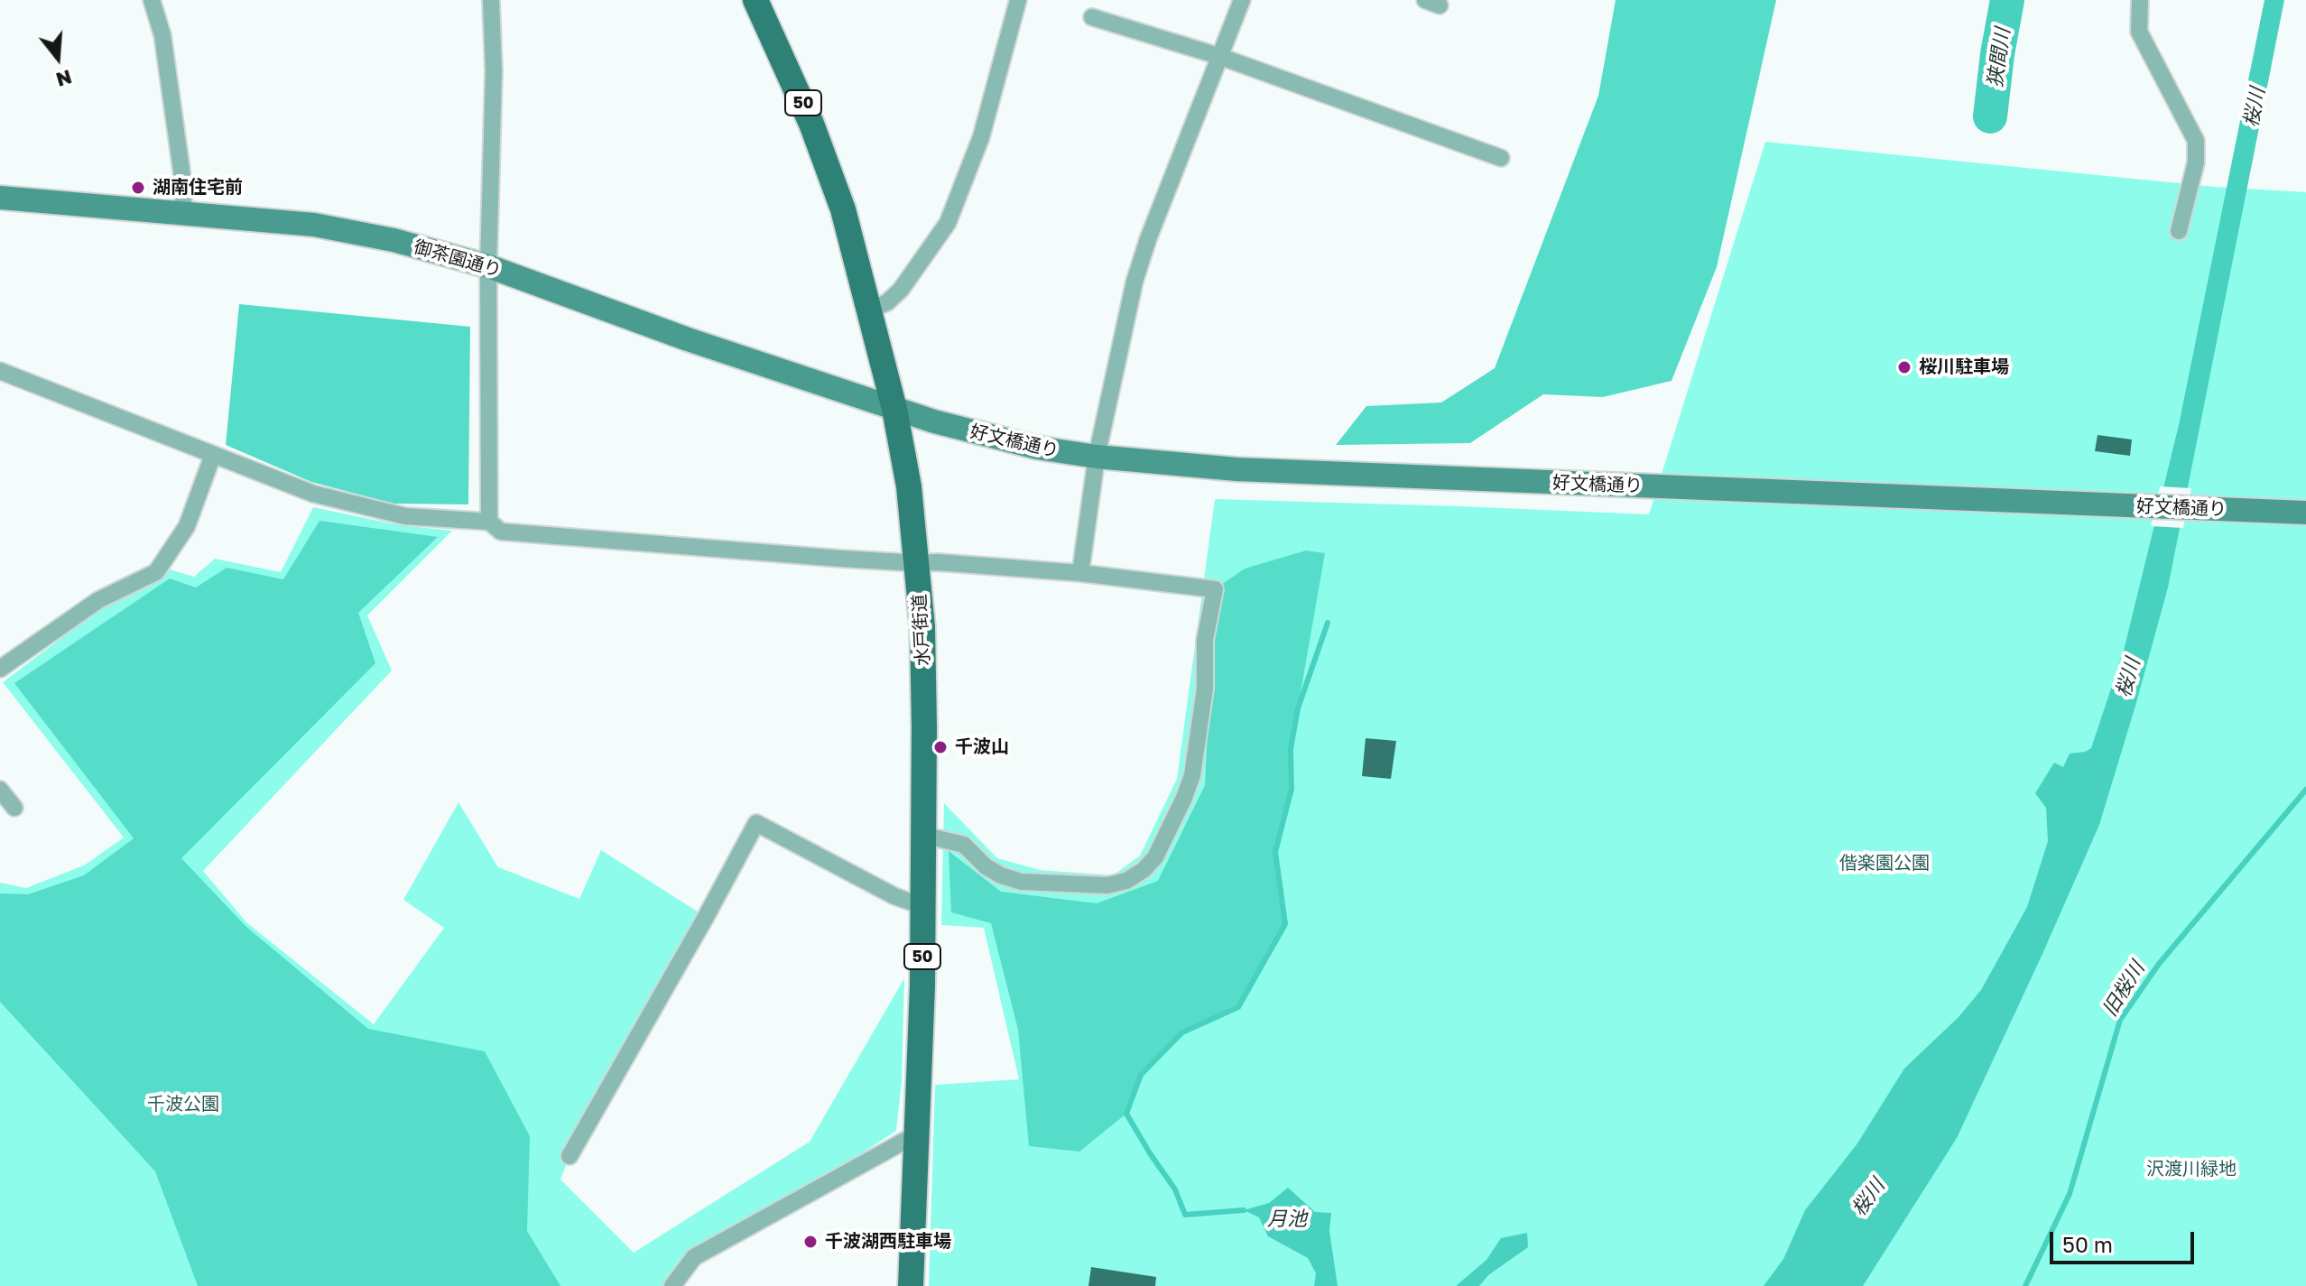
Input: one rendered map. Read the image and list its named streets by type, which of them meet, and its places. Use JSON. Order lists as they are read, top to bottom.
{
  "streets": {
    "main road": ["50", "水戸街道"],
    "street": ["御茶園通り", "好文橋通り"]
  },
  "crossings": [
    ["御茶園通り", "好文橋通り"],
    ["御茶園通り", "水戸街道"],
    ["好文橋通り", "水戸街道"]
  ],
  "water": [
    "狭間川",
    "桜川",
    "旧桜川",
    "月池"
  ],
  "parks": ["偕楽園公園", "千波公園", "沢渡川緑地"],
  "places": [
    "湖南住宅前",
    "桜川駐車場",
    "千波山",
    "千波湖西駐車場"
  ],
  "scale_bar": "50 m",
  "north": "bottom"
}
